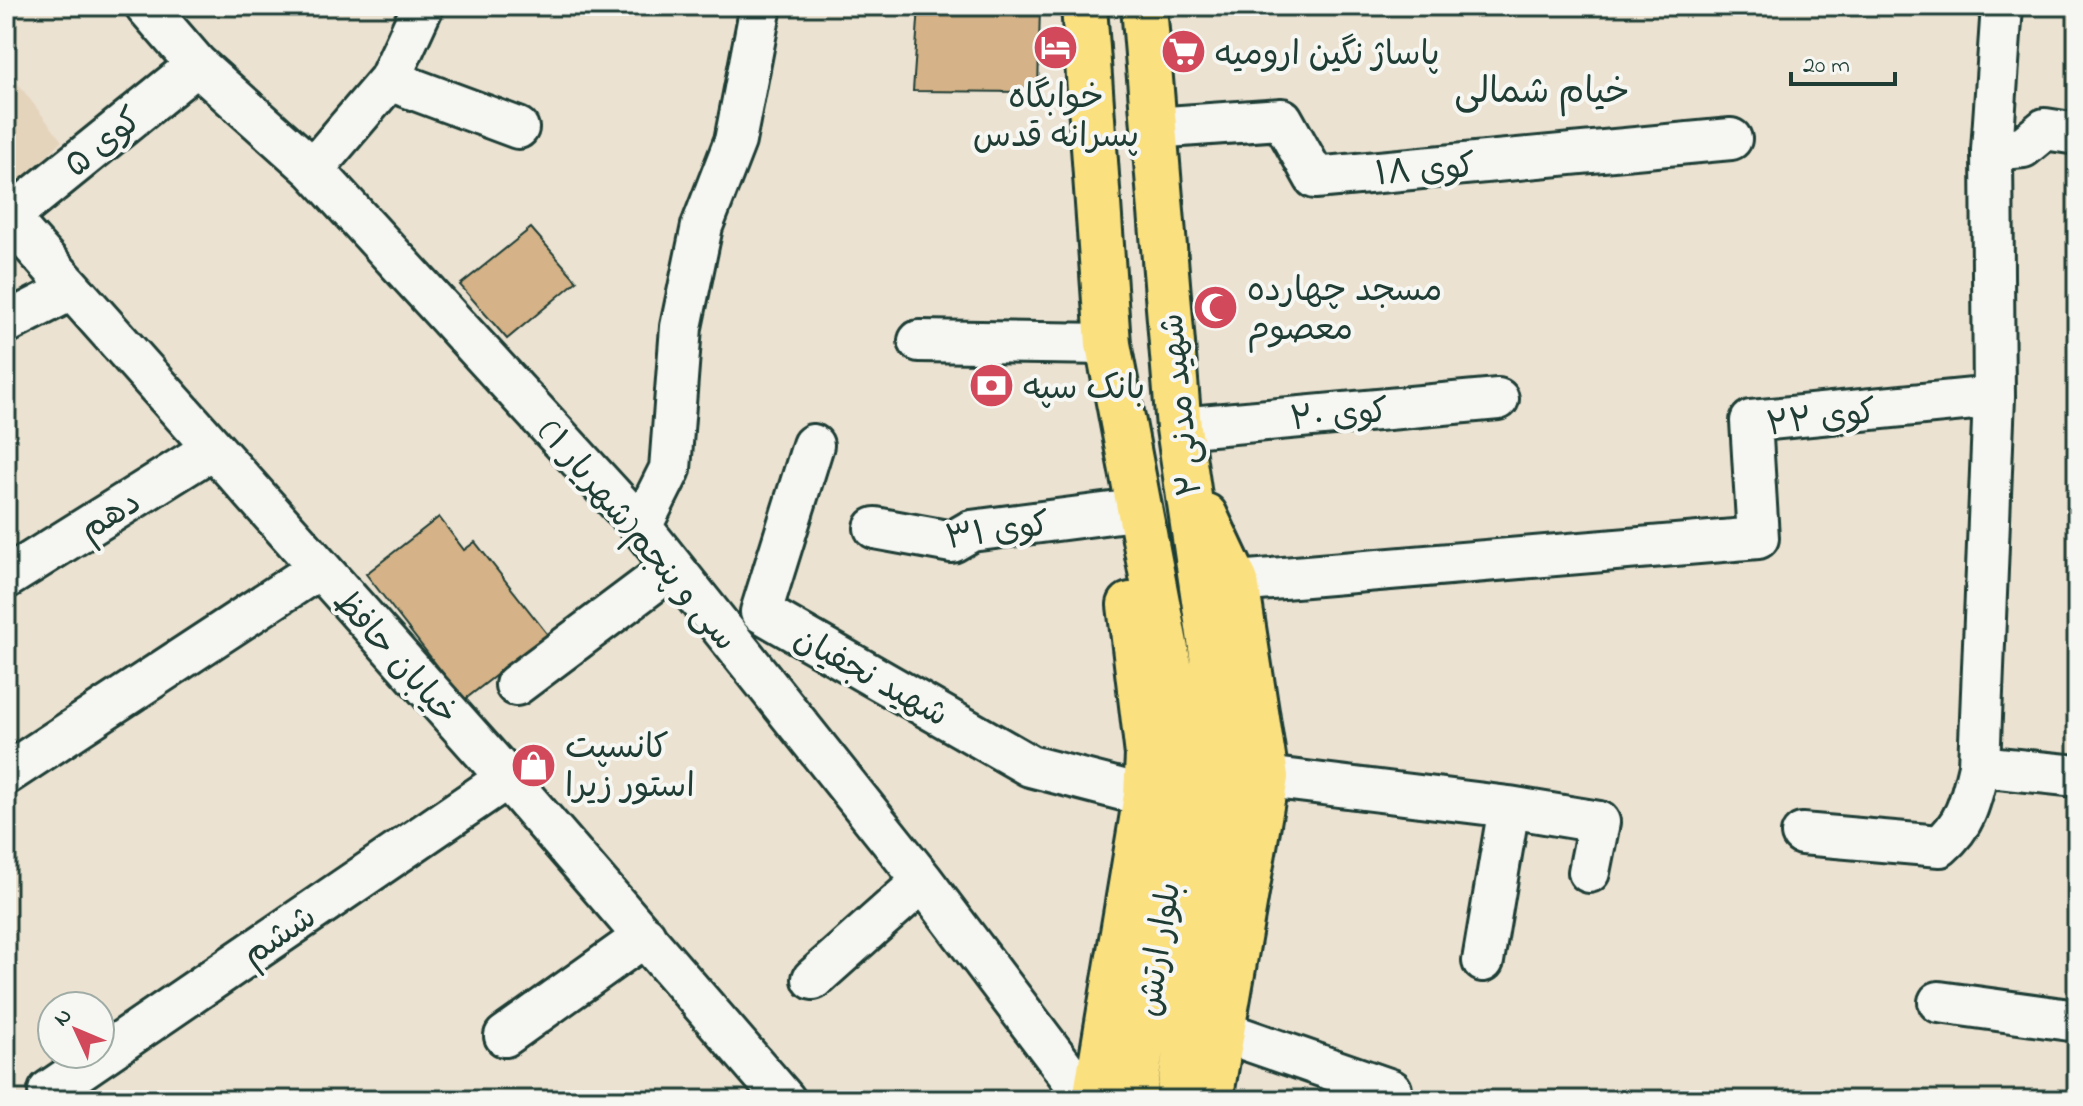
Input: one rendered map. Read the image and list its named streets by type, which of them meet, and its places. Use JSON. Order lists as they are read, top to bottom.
{
  "streets": {
    "main road": ["شهید مدنی ۲", "بلوار ارتش"],
    "street": [
      "کوی ۵",
      "کوی ۱۸",
      "کوی ۲۰",
      "کوی ۲۲",
      "دهم",
      "کوی ۳۱",
      "سی و پنجم(شهریار ۱)",
      "خیابان حافظ",
      "شهید نجفیان",
      "ششم"
    ]
  },
  "crossings": [
    ["کوی ۵", "سی و پنجم(شهریار ۱)"],
    ["کوی ۵", "خیابان حافظ"],
    ["کوی ۱۸", "شهید مدنی ۲"],
    ["شهید مدنی ۲", "کوی ۲۰"],
    ["شهید مدنی ۲", "کوی ۳۱"],
    ["شهید مدنی ۲", "شهید نجفیان"],
    ["شهید مدنی ۲", "بلوار ارتش"],
    ["دهم", "خیابان حافظ"],
    ["خیابان حافظ", "ششم"],
    ["شهید نجفیان", "بلوار ارتش"]
  ],
  "districts": ["خیام شمالی"],
  "places": {
    "hotel": ["خوابگاە پسرانە قدس"],
    "supermarket": ["پاساژ نگین ارومیه"],
    "mosque": ["مسجد چهارده معصوم"],
    "bank": ["بانک سپه"],
    "shop": ["کانسپت استور زیرا"]
  },
  "scale_bar": "20 m",
  "north": "top left"
}
